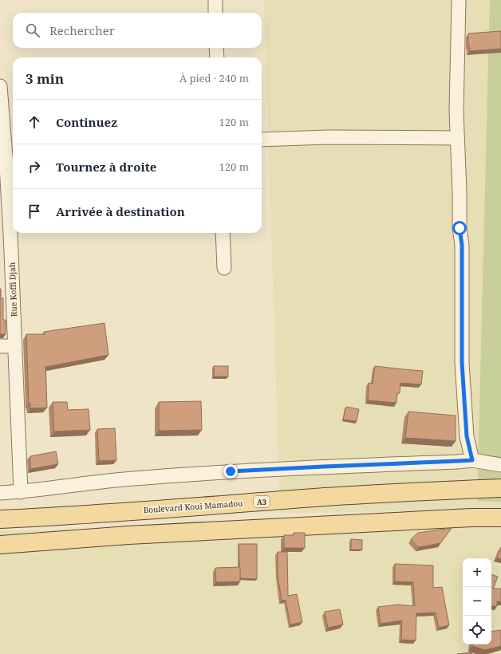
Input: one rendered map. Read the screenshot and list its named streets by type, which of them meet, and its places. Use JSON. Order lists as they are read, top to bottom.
{
  "streets": {
    "main road": ["A3", "Boulevard Koui Mamadou"],
    "street": ["Rue Koffi Djah"]
  },
  "page": {
    "search": "Rechercher",
    "heading": ["3 min", "À pied · 240 m"],
    "list": [
      ["Continuez", "120 m"],
      ["Tournez à droite", "120 m"],
      "Arrivée à destination"
    ],
    "map_buttons": ["+", "−"]
  }
}
